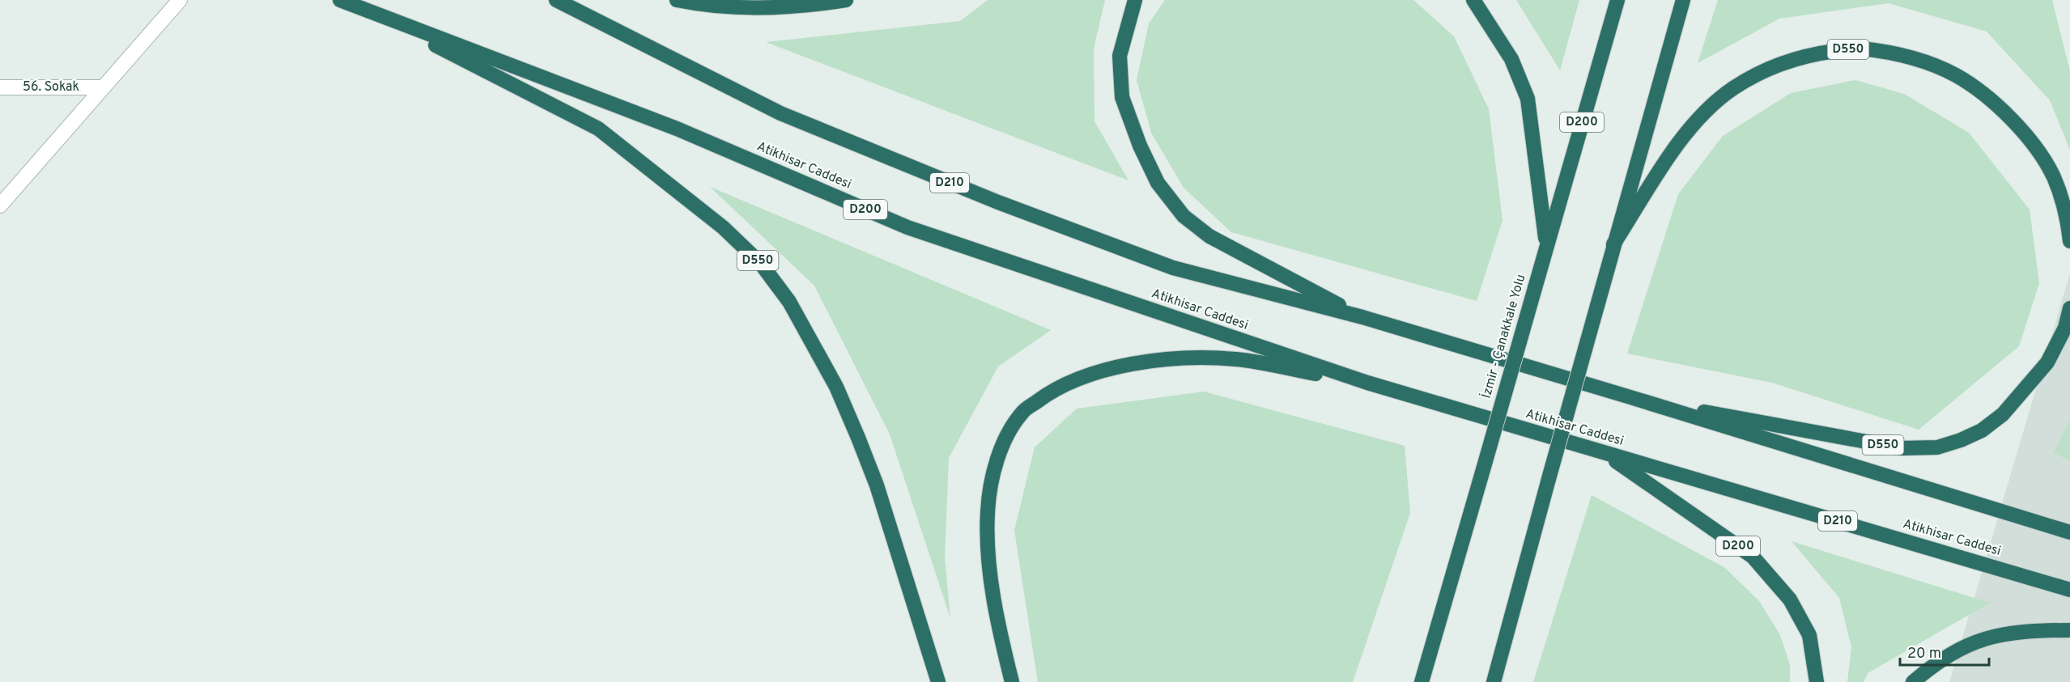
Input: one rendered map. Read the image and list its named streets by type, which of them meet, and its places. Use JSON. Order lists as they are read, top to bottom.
{
  "streets": {
    "highway": [
      "D550",
      "D200",
      "Atikhisar Caddesi",
      "D210",
      "İzmir - Çanakkale Yolu"
    ],
    "street": ["56. Sokak"]
  },
  "crossings": [
    ["D550", "Atikhisar Caddesi"],
    ["D550", "D210"],
    ["D200", "Atikhisar Caddesi"]
  ],
  "scale_bar": "20 m"
}
